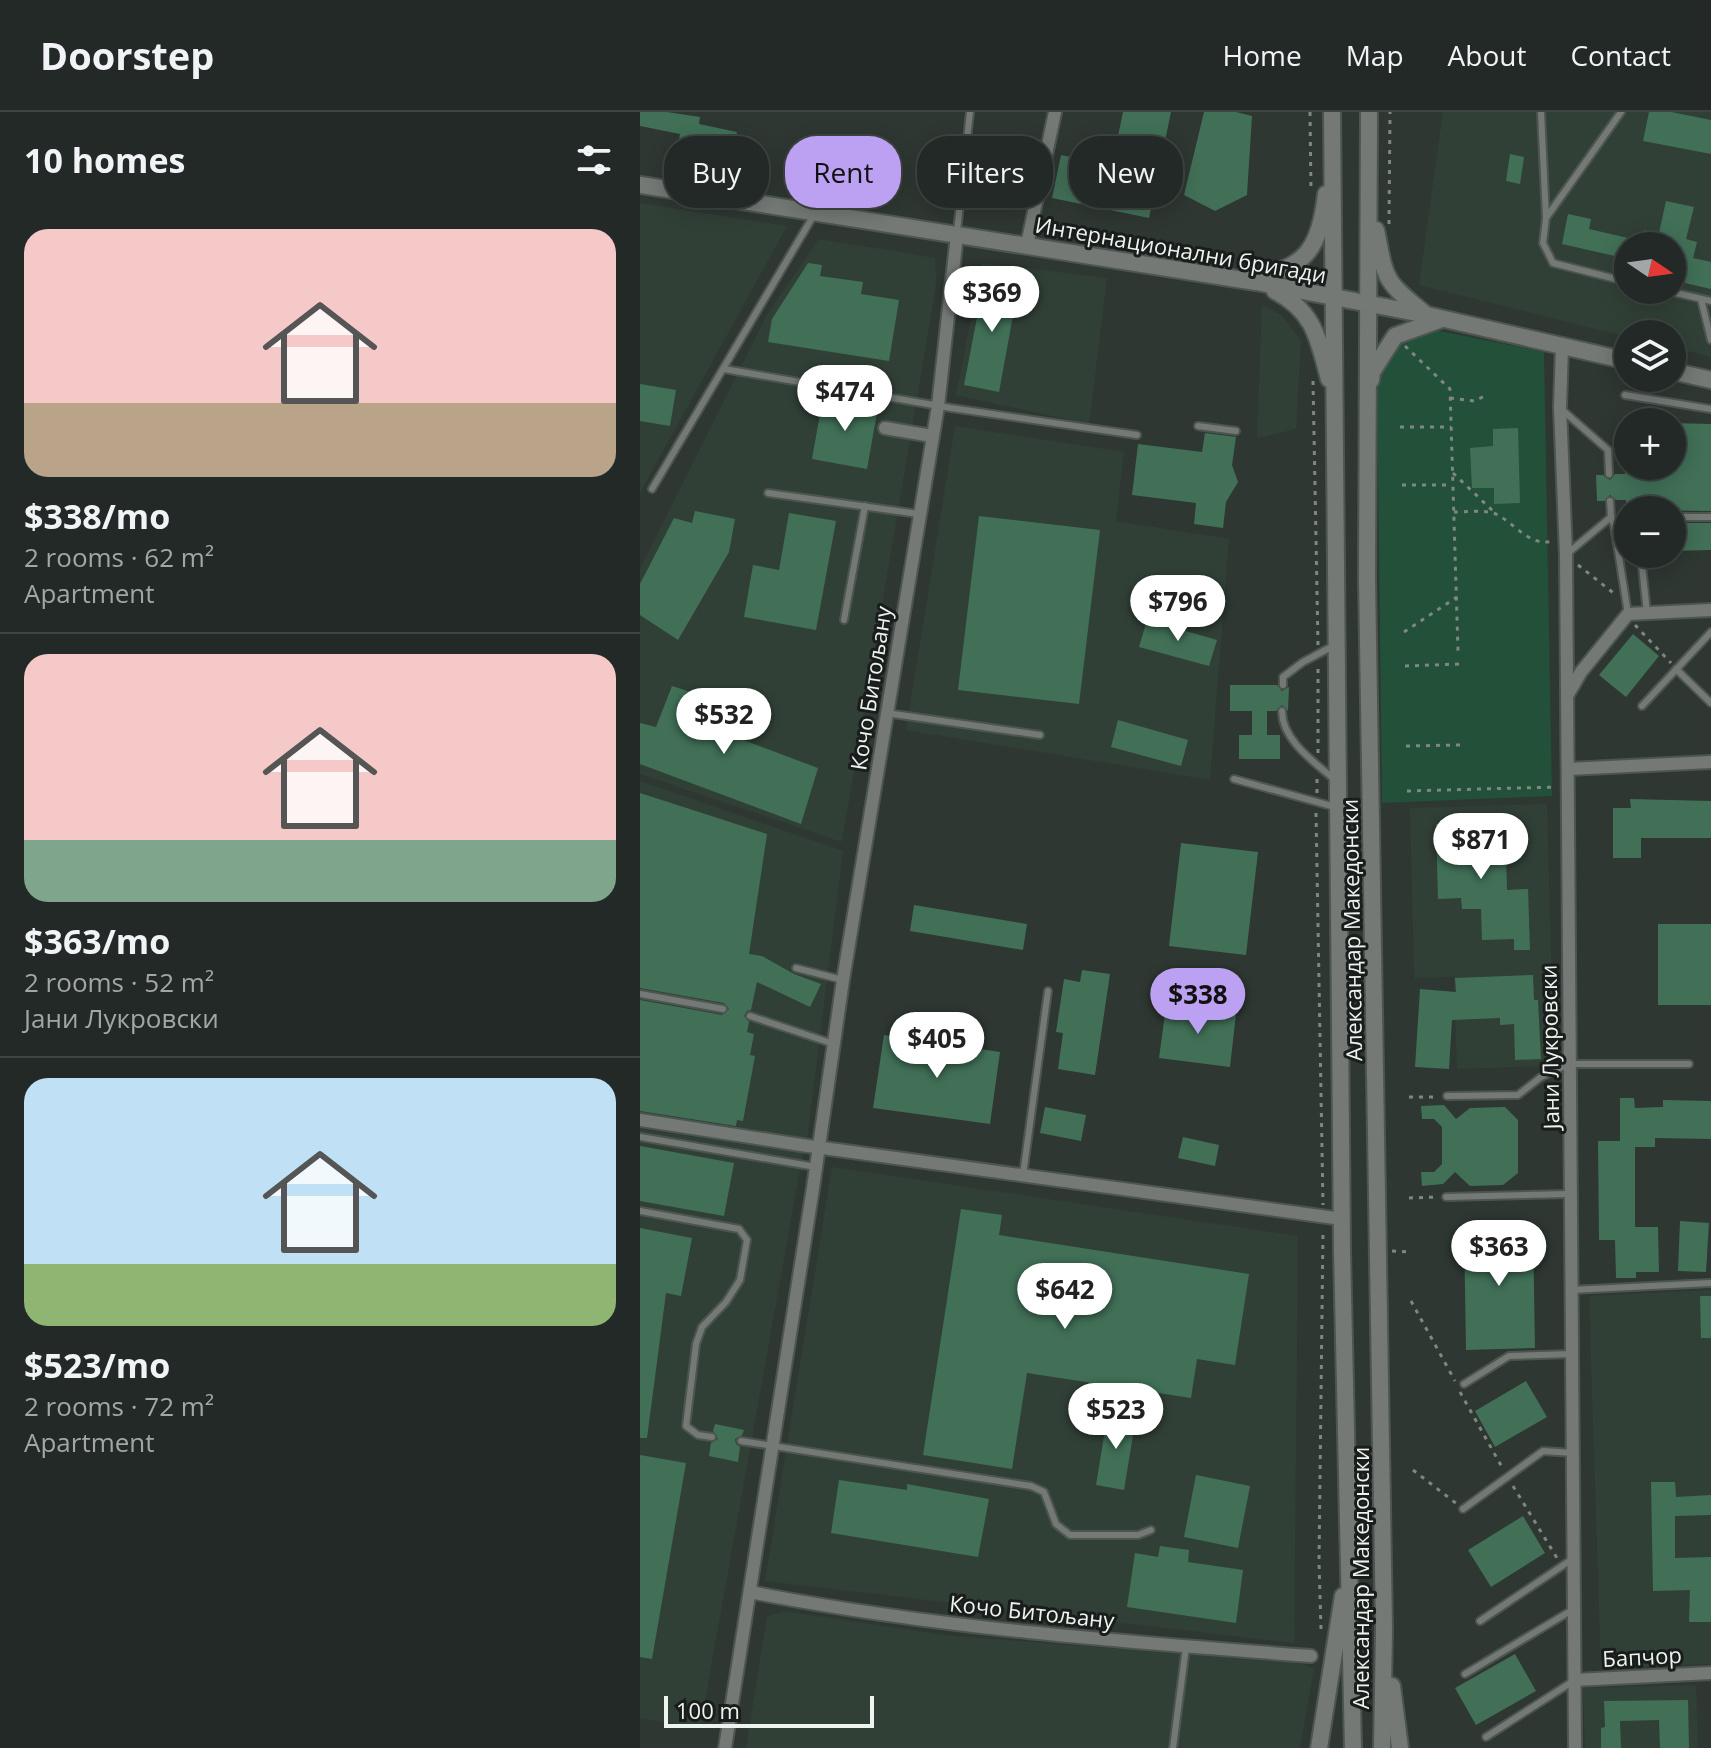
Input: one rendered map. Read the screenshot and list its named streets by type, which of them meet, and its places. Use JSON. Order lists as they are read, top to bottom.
{
  "streets": {
    "street": [
      "Интернационални бригади",
      "Кочо Битољану",
      "Александар Македонски",
      "Јани Лукровски",
      "Бапчор"
    ]
  },
  "crossings": [
    ["Интернационални бригади", "Кочо Битољану"],
    ["Интернационални бригади", "Александар Македонски"],
    ["Интернационални бригади", "Јани Лукровски"],
    ["Јани Лукровски", "Бапчор"]
  ],
  "scale_bar": "100 m",
  "north": "right",
  "page": {
    "header": "Doorstep",
    "nav": [
      "Home",
      "Map",
      "About",
      "Contact"
    ],
    "heading": "10 homes",
    "chip": [
      "Buy",
      "Rent",
      "Filters",
      "New"
    ],
    "list": [
      {
        "name": "$338/mo",
        "note": "2 rooms · 62 m² · Apartment"
      },
      {
        "name": "$363/mo",
        "note": "2 rooms · 52 m² · Јани Лукровски"
      },
      {
        "name": "$523/mo",
        "note": "2 rooms · 72 m² · Apartment"
      }
    ],
    "map_buttons": ["+", "−"],
    "price": [
      "$369",
      "$474",
      "$796",
      "$532",
      "$871",
      "$338",
      "$405",
      "$363",
      "$642",
      "$523"
    ],
    "scale": "100 m"
  }
}
